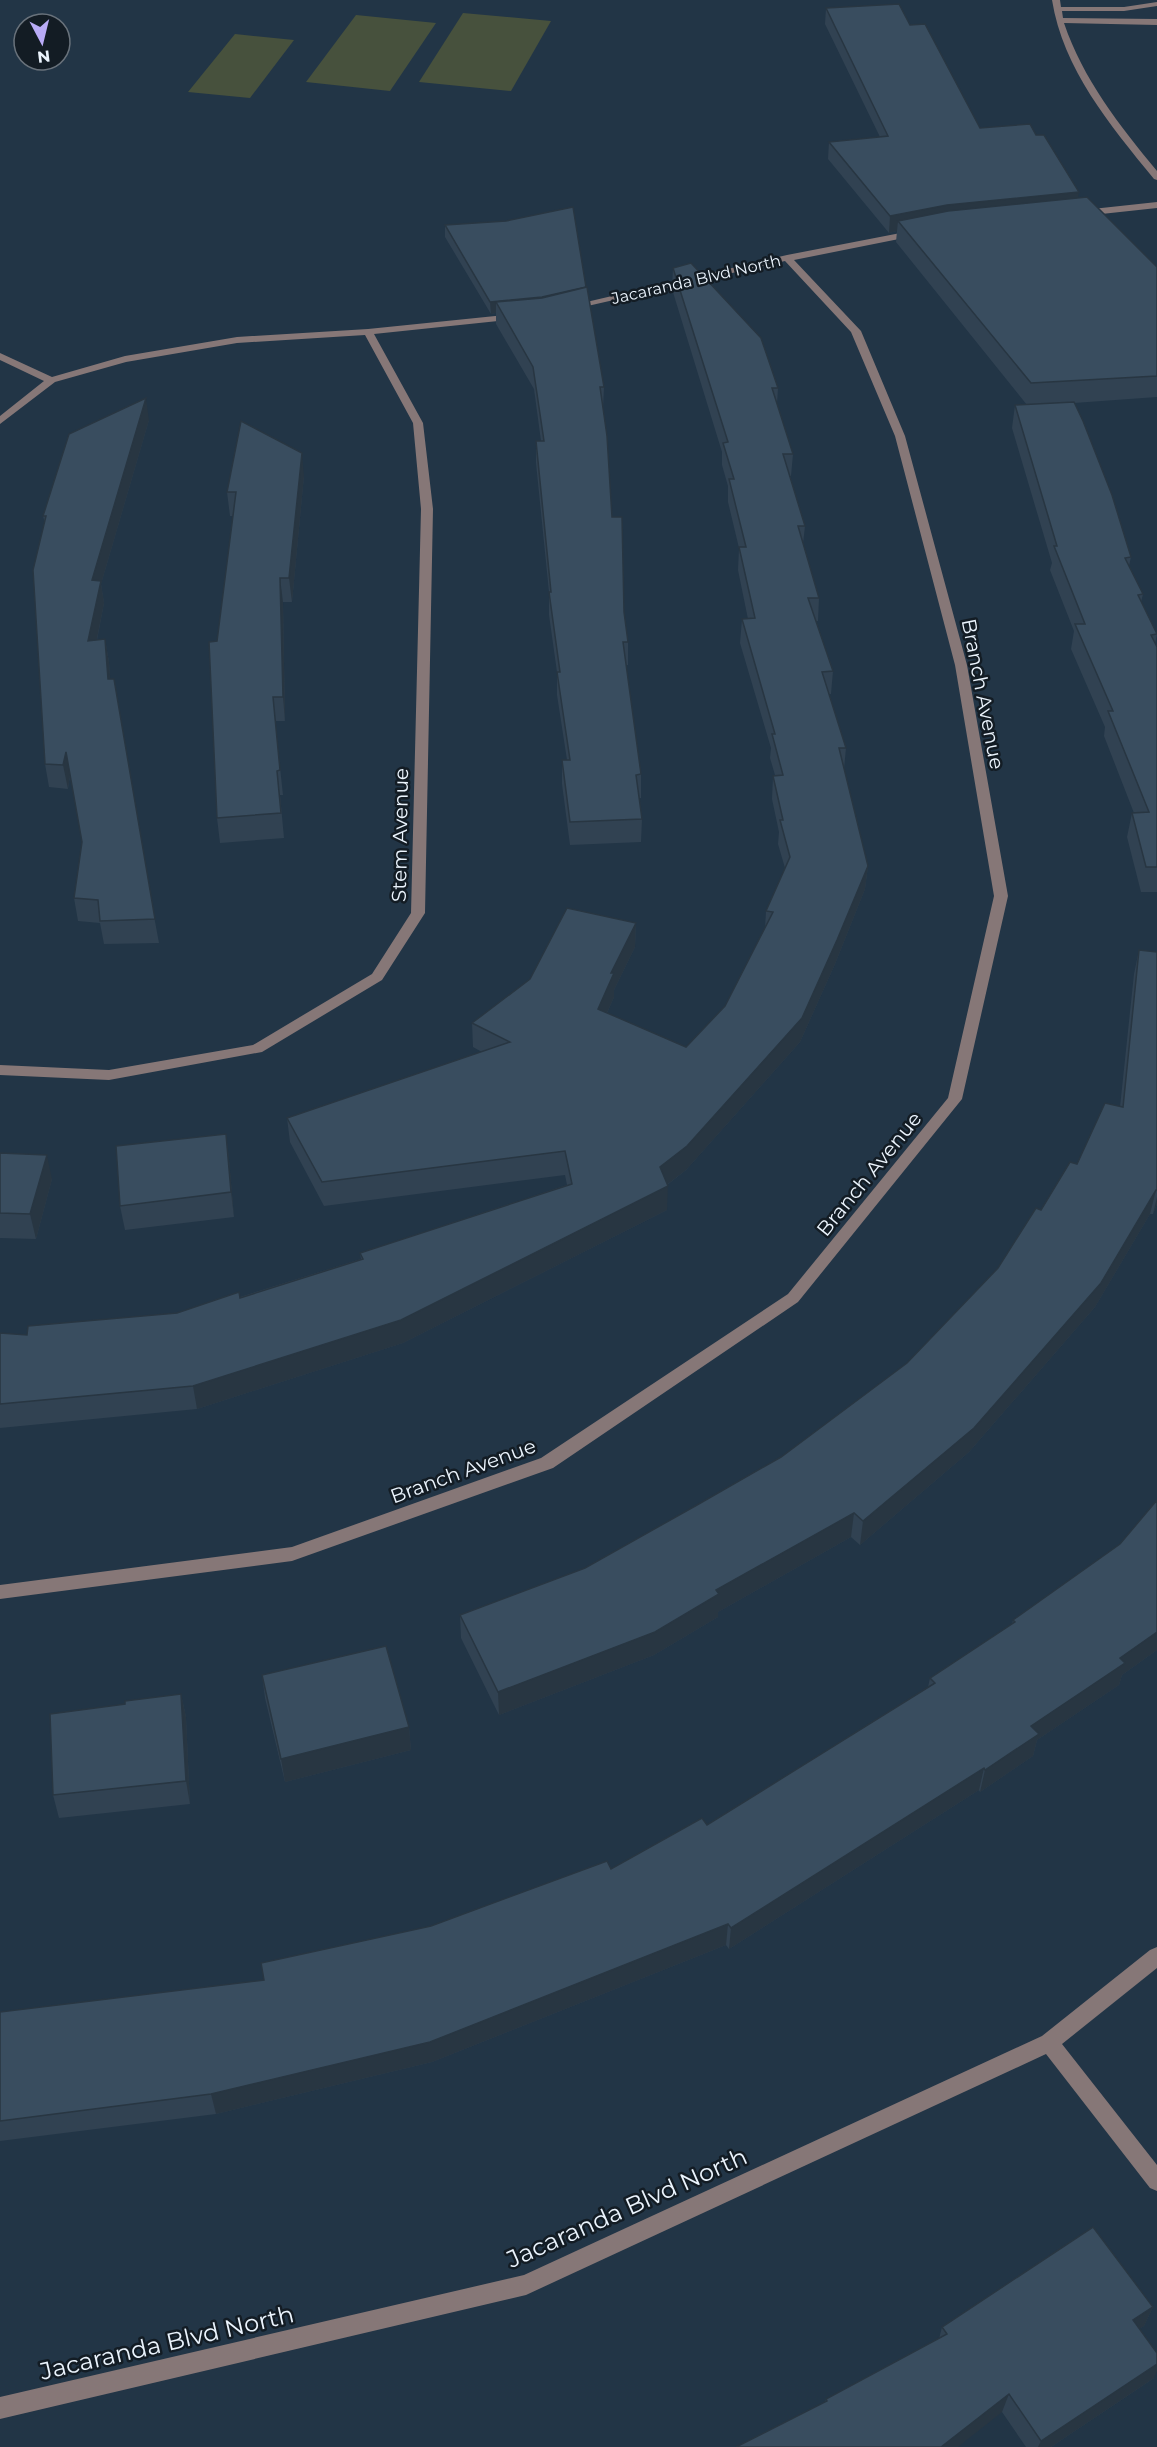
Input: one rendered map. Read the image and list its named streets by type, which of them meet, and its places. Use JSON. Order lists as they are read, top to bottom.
{
  "streets": {
    "street": ["Jacaranda Blvd North", "Branch Avenue", "Stem Avenue"]
  },
  "crossings": [
    ["Jacaranda Blvd North", "Branch Avenue"]
  ],
  "north": "bottom"
}
